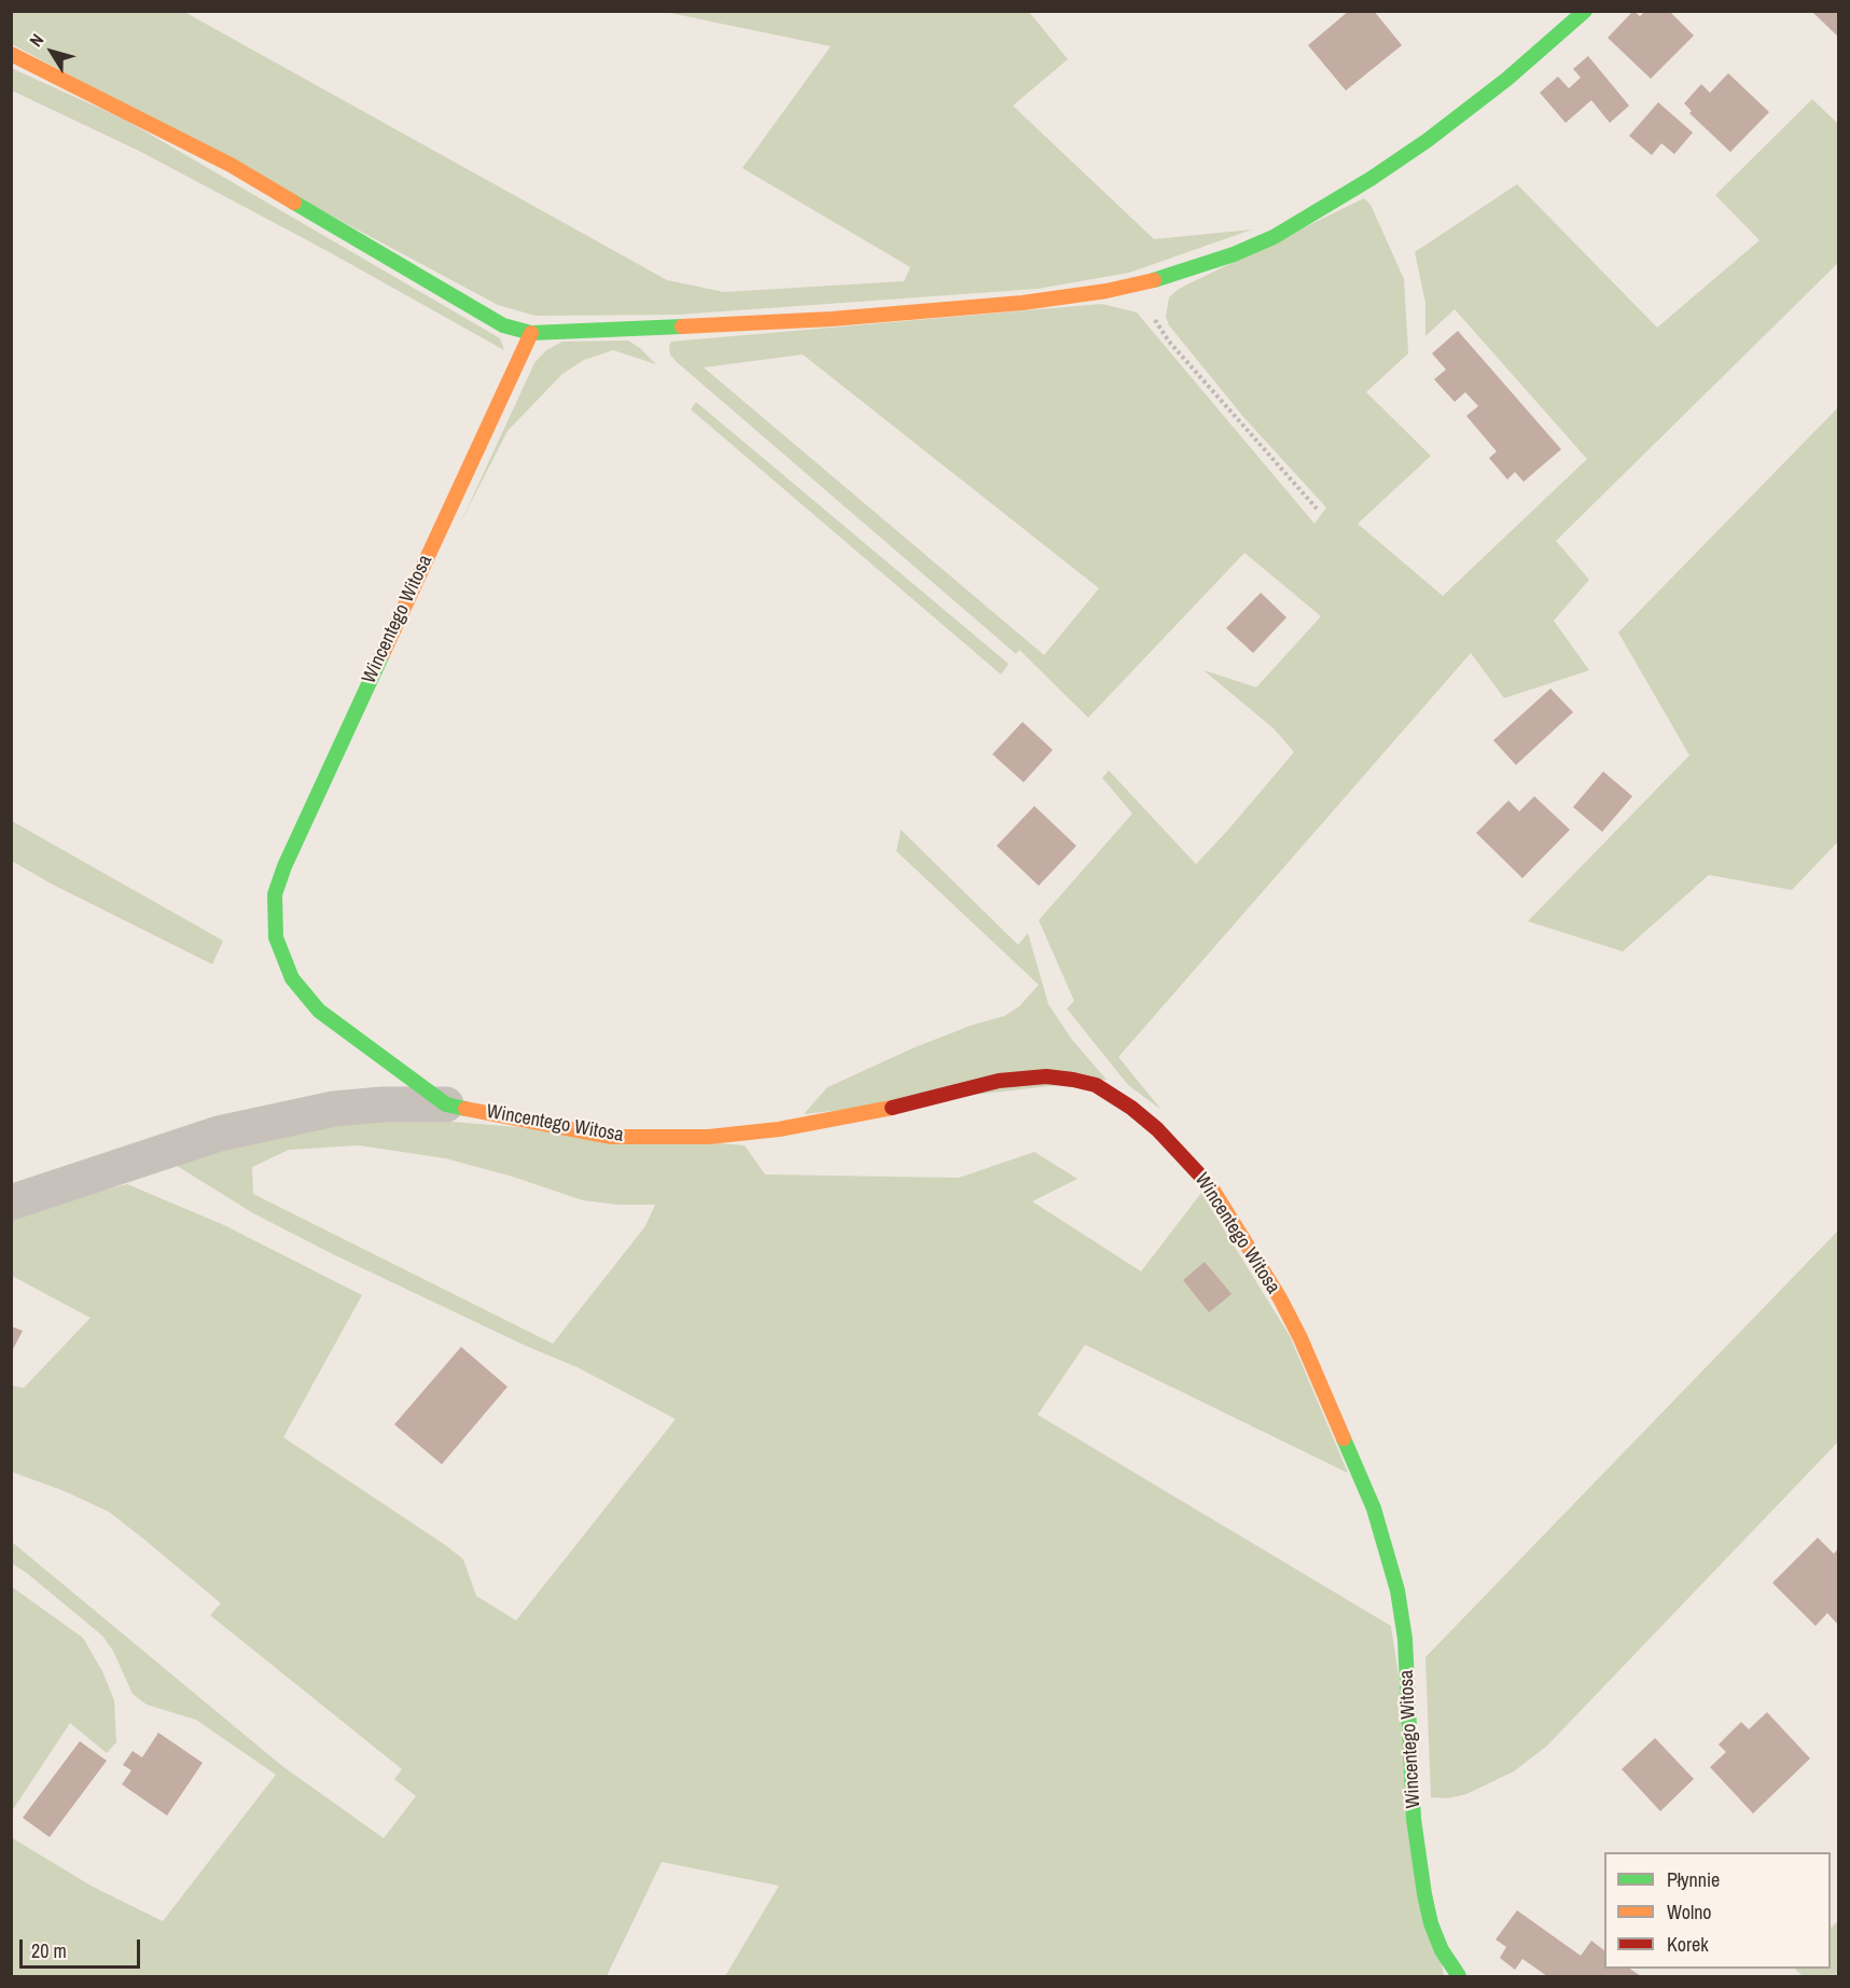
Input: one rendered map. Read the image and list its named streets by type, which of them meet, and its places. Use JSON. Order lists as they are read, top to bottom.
{
  "streets": {
    "street": ["Wincentego Witosa"]
  },
  "legend": ["Płynnie", "Wolno", "Korek"],
  "scale_bar": "20 m",
  "north": "top left"
}
